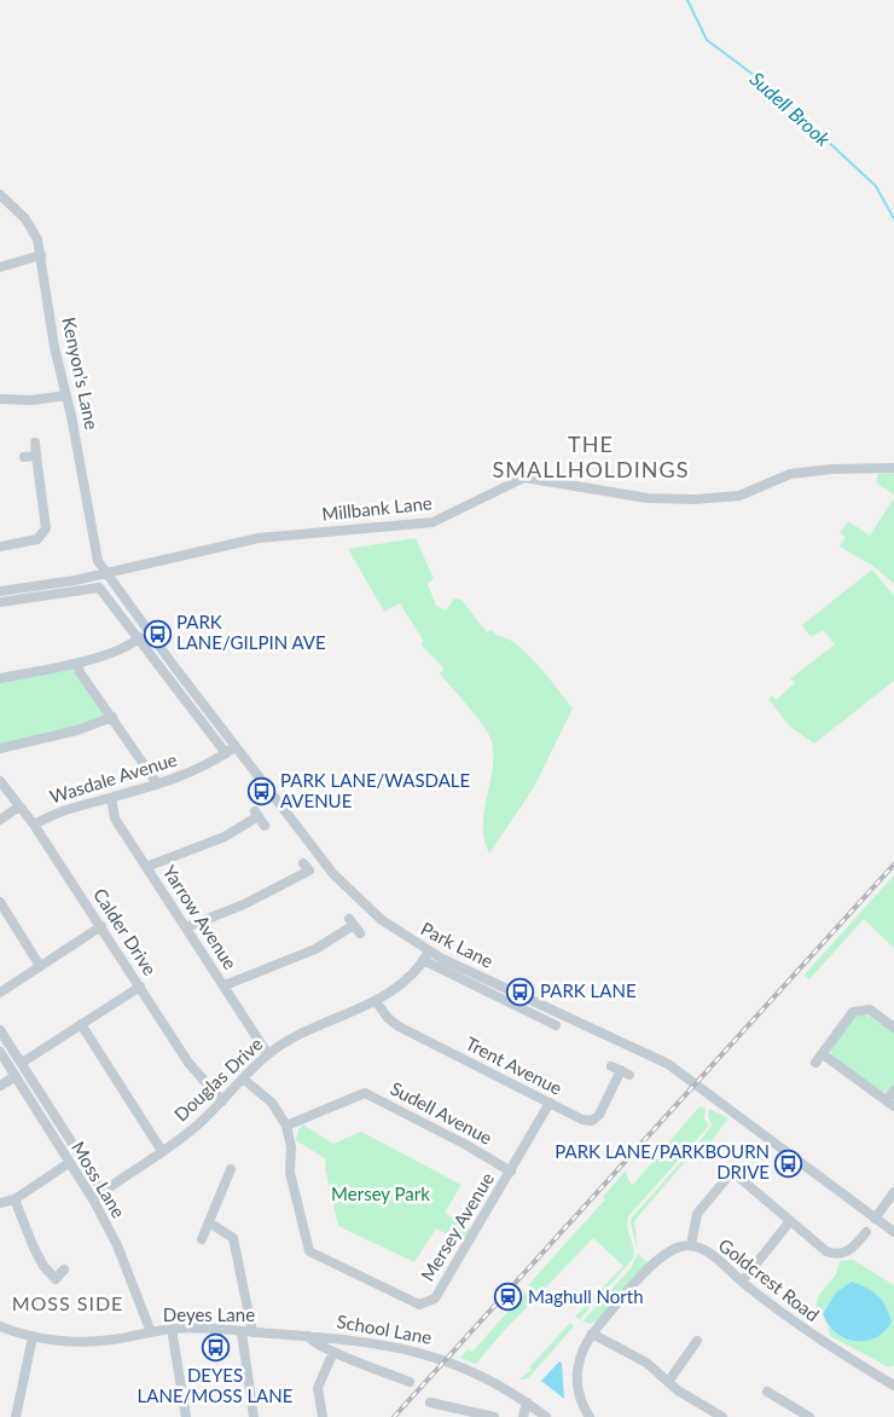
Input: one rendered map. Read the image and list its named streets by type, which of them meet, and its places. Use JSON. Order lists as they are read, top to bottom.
{
  "streets": {
    "street": [
      "Kenyon's Lane",
      "Millbank Lane",
      "Wasdale Avenue",
      "Yarrow Avenue",
      "Calder Drive",
      "Park Lane",
      "Trent Avenue",
      "Douglas Drive",
      "Sudell Avenue",
      "Moss Lane",
      "Mersey Avenue",
      "Goldcrest Road",
      "Deyes Lane",
      "School Lane"
    ]
  },
  "crossings": [
    ["Kenyon's Lane", "Millbank Lane"],
    ["Kenyon's Lane", "Park Lane"],
    ["Millbank Lane", "Park Lane"],
    ["Wasdale Avenue", "Yarrow Avenue"],
    ["Wasdale Avenue", "Calder Drive"],
    ["Wasdale Avenue", "Park Lane"],
    ["Yarrow Avenue", "Douglas Drive"],
    ["Calder Drive", "Douglas Drive"],
    ["Park Lane", "Douglas Drive"],
    ["Trent Avenue", "Douglas Drive"],
    ["Trent Avenue", "Mersey Avenue"],
    ["Douglas Drive", "Moss Lane"],
    ["Douglas Drive", "Mersey Avenue"],
    ["Sudell Avenue", "Mersey Avenue"],
    ["Moss Lane", "Deyes Lane"],
    ["Deyes Lane", "School Lane"]
  ],
  "districts": ["THE SMALLHOLDINGS", "MOSS SIDE"],
  "water": ["Sudell Brook"],
  "parks": ["Mersey Park"],
  "places": {
    "bus stop": [
      "PARK LANE/GILPIN AVE",
      "PARK LANE/WASDALE AVENUE",
      "PARK LANE",
      "PARK LANE/PARKBOURN DRIVE",
      "DEYES LANE/MOSS LANE"
    ],
    "station": ["Maghull North"]
  }
}
